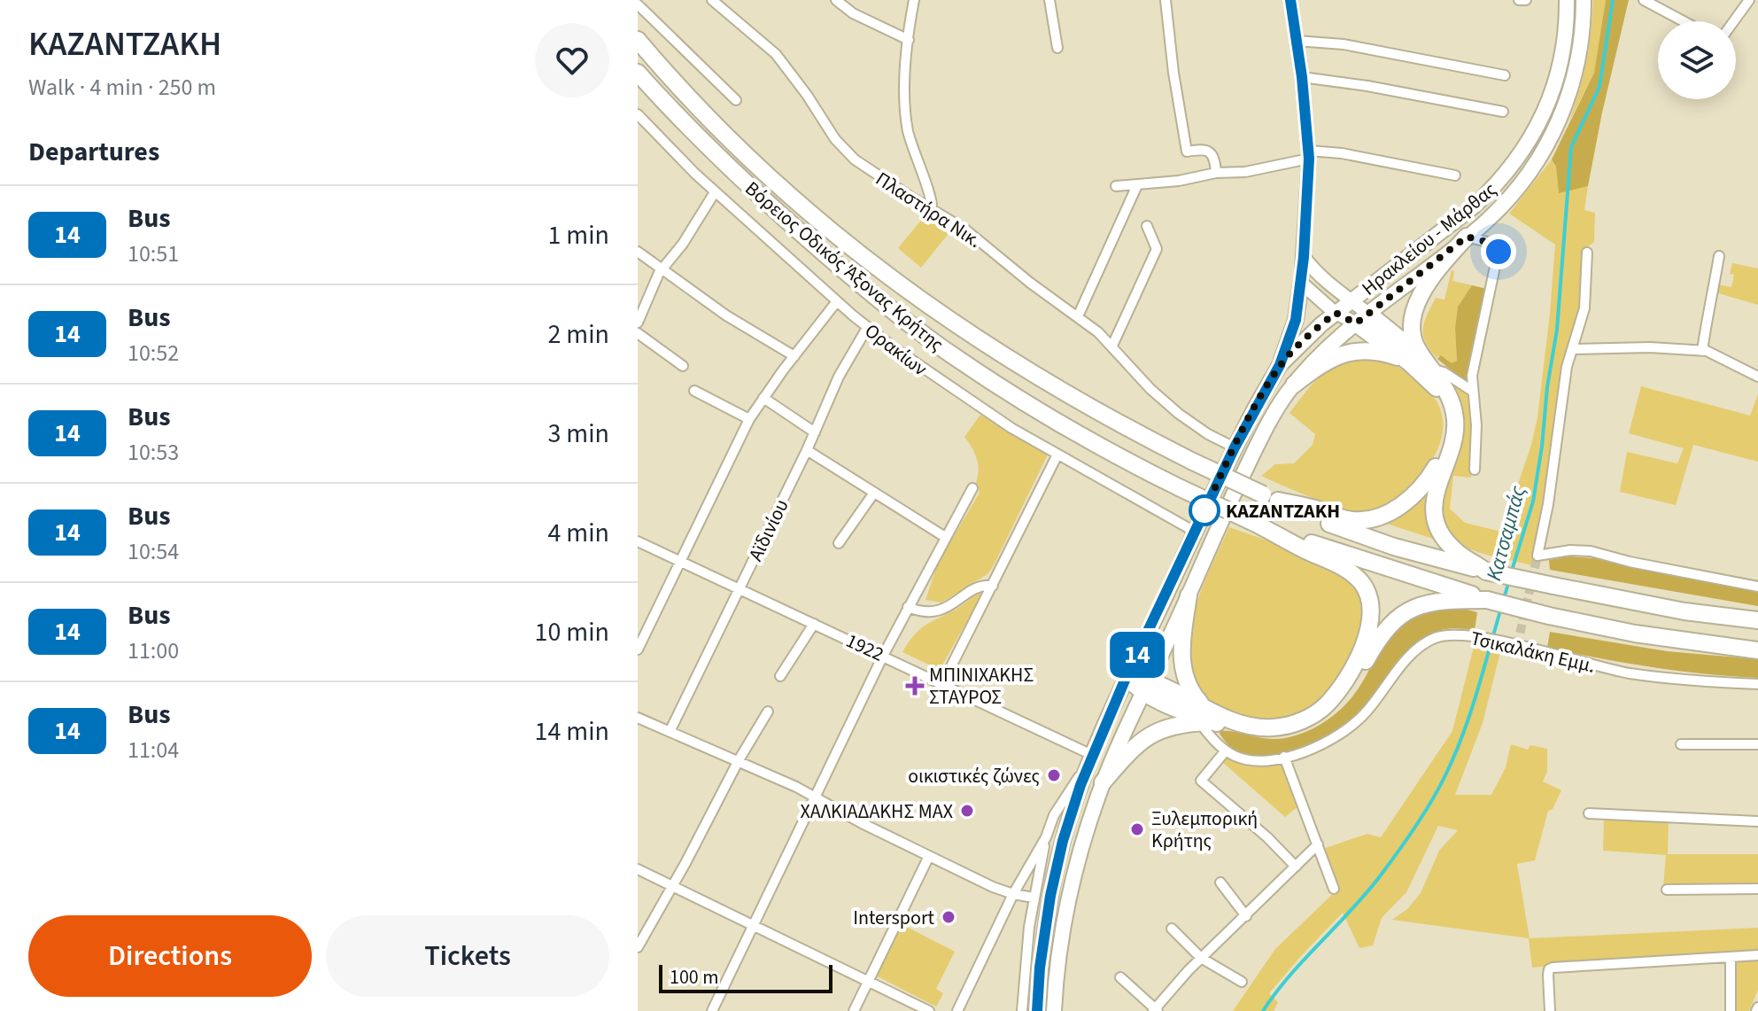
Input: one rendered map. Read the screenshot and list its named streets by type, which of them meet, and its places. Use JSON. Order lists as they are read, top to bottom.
{
  "streets": {
    "highway": ["Βόρειος Οδικός Άξονας Κρήτης"],
    "main road": ["Ηρακλείου - Μάρθας"],
    "street": [
      "Πλαστήρα Νικ.",
      "Ορακίων",
      "Αϊδινίου",
      "1922",
      "Τσικαλάκη Εμμ."
    ]
  },
  "crossings": [
    ["Ορακίων", "Αϊδινίου"],
    ["Αϊδινίου", "1922"]
  ],
  "water": ["Κατσαμπάς"],
  "places": {
    "other": [
      "ΚΑΖΑΝΤΖΑΚΗ",
      "οικιστικές ζώνες",
      "ΧΑΛΚΙΑΔΑΚΗΣ MAX",
      "Ξυλεμπορική Κρήτης",
      "Intersport"
    ],
    "health": ["ΜΠΙΝΙΧΑΚΗΣ ΣΤΑΥΡΟΣ"]
  },
  "lines": ["bus line 14"],
  "scale_bar": "100 m",
  "page": {
    "heading": [
      ["ΚΑΖΑΝΤΖΑΚΗ", "Walk · 4 min · 250 m"],
      "Departures"
    ],
    "on_map": "14",
    "list": [
      {
        "mark": "14",
        "name": "Bus",
        "note": "10:51",
        "value": "1 min"
      },
      {
        "mark": "14",
        "name": "Bus",
        "note": "10:52",
        "value": "2 min"
      },
      {
        "mark": "14",
        "name": "Bus",
        "note": "10:53",
        "value": "3 min"
      },
      {
        "mark": "14",
        "name": "Bus",
        "note": "10:54",
        "value": "4 min"
      },
      {
        "mark": "14",
        "name": "Bus",
        "note": "11:00",
        "value": "10 min"
      },
      {
        "mark": "14",
        "name": "Bus",
        "note": "11:04",
        "value": "14 min"
      }
    ],
    "buttons": ["Directions", "Tickets"],
    "scale": "100 m"
  }
}
